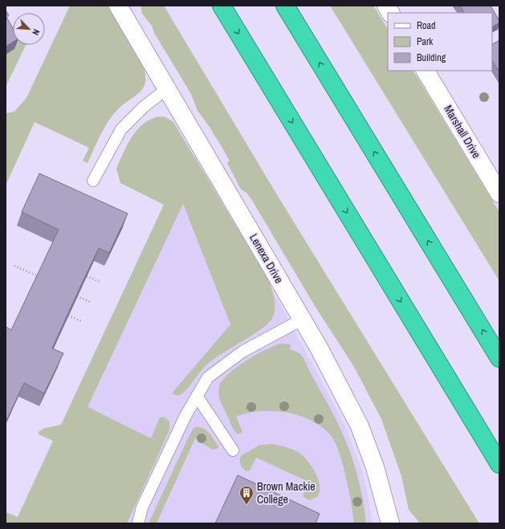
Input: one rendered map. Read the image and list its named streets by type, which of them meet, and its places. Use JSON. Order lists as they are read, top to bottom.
{
  "streets": {
    "street": ["Marshall Drive", "Lenexa Drive"]
  },
  "places": {
    "building": ["Brown Mackie College"]
  },
  "legend": ["Road", "Park", "Building"],
  "north": "bottom right"
}
